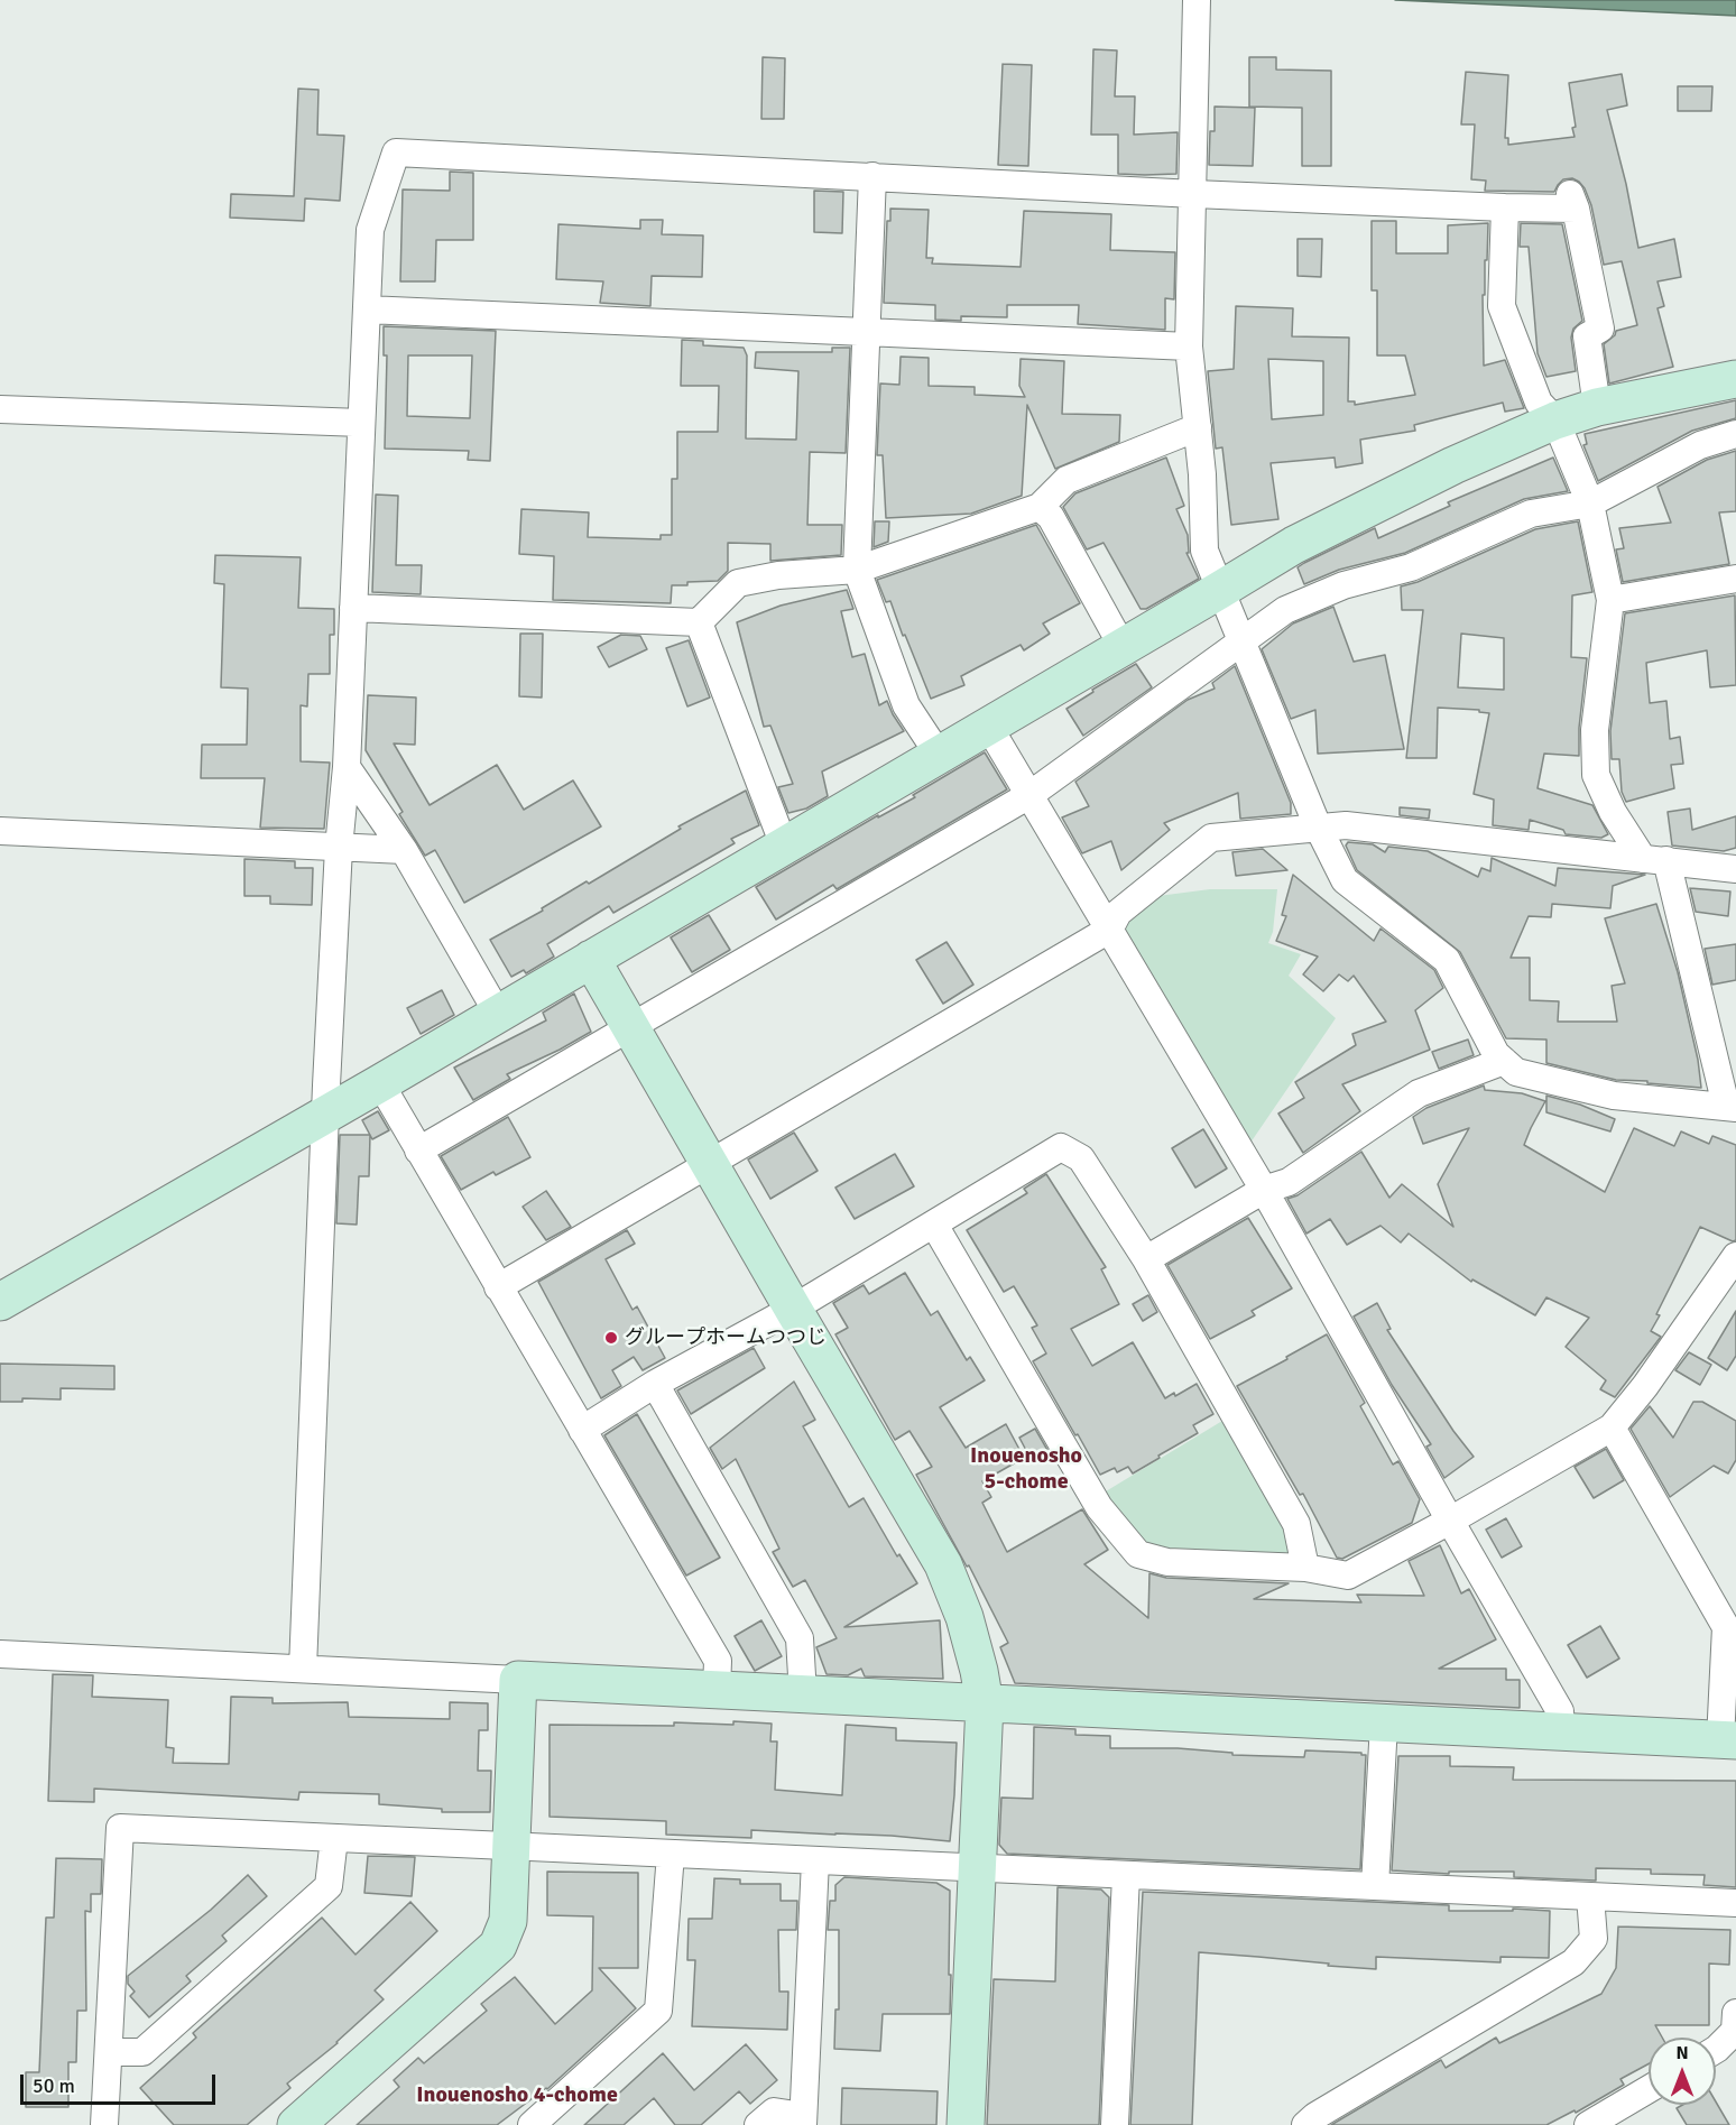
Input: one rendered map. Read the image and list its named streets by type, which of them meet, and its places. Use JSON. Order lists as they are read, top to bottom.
{
  "districts": ["Inouenosho 5-chome", "Inouenosho 4-chome"],
  "places": ["グループホームつつじ"],
  "scale_bar": "50 m",
  "north": "top"
}
